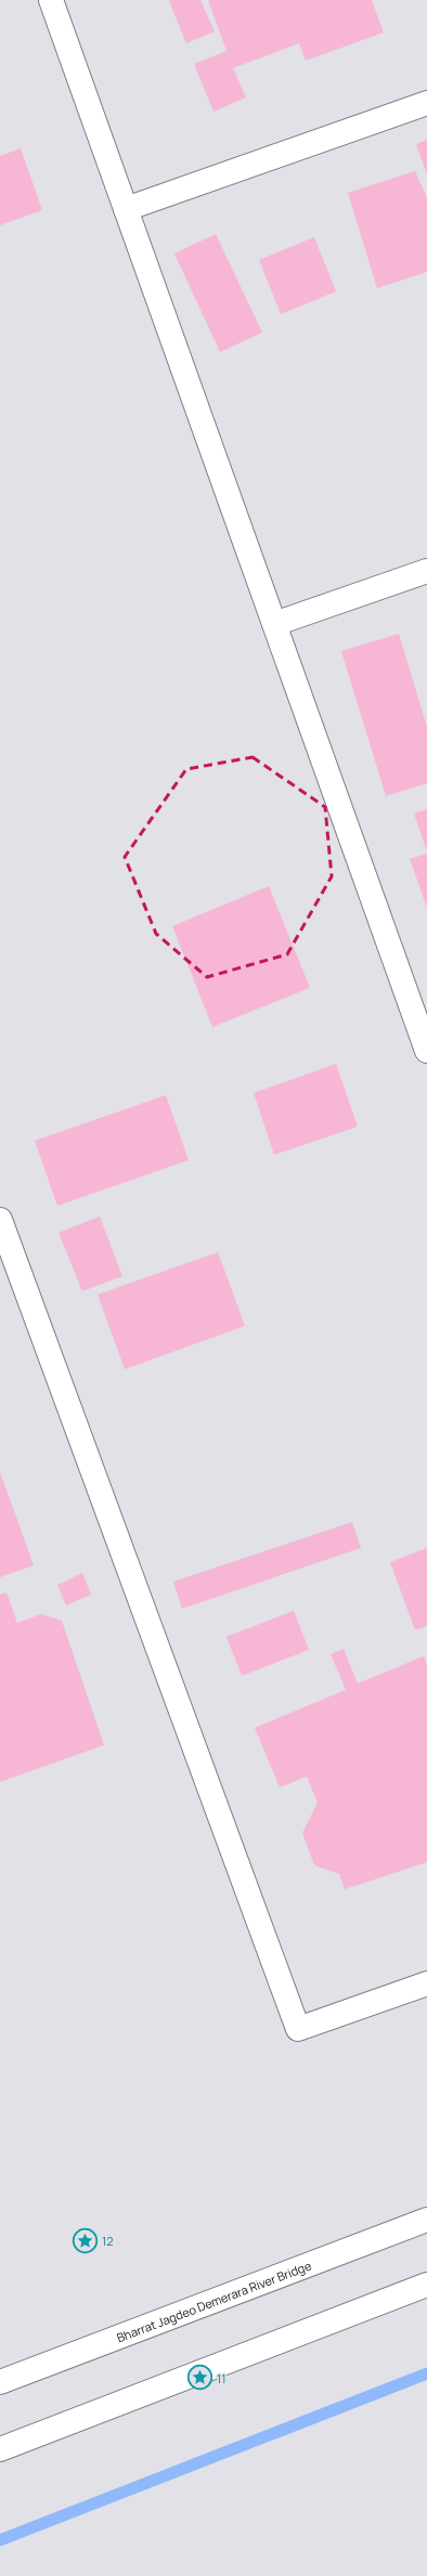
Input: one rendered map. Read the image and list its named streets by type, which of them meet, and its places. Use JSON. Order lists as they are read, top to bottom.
{
  "streets": {
    "street": ["Bharrat Jagdeo Demerara River Bridge"]
  },
  "places": {
    "place": ["12", "11"]
  }
}
